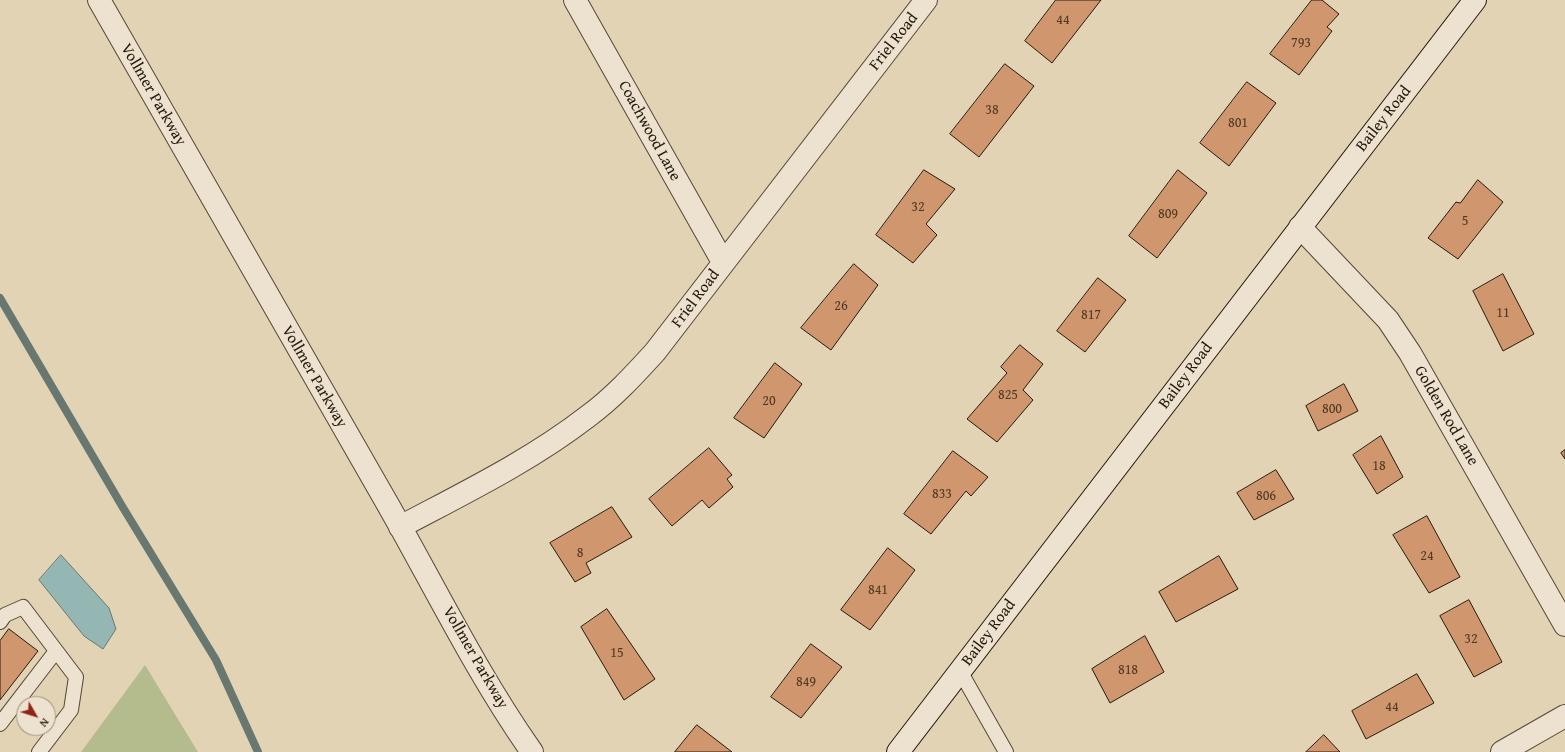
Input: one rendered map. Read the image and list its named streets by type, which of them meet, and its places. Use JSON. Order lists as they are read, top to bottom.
{
  "streets": {
    "street": [
      "Friel Road",
      "Vollmer Parkway",
      "Bailey Road",
      "Coachwood Lane",
      "Golden Rod Lane"
    ]
  },
  "crossings": [
    ["Friel Road", "Vollmer Parkway"],
    ["Friel Road", "Coachwood Lane"],
    ["Bailey Road", "Golden Rod Lane"]
  ],
  "house_numbers": [
    "44",
    "793",
    "38",
    "801",
    "32",
    "809",
    "5",
    "26",
    "11",
    "817",
    "825",
    "20",
    "800",
    "18",
    "833",
    "806",
    "8",
    "24",
    "841",
    "32",
    "15",
    "818",
    "849",
    "44"
  ],
  "north": "bottom right"
}
